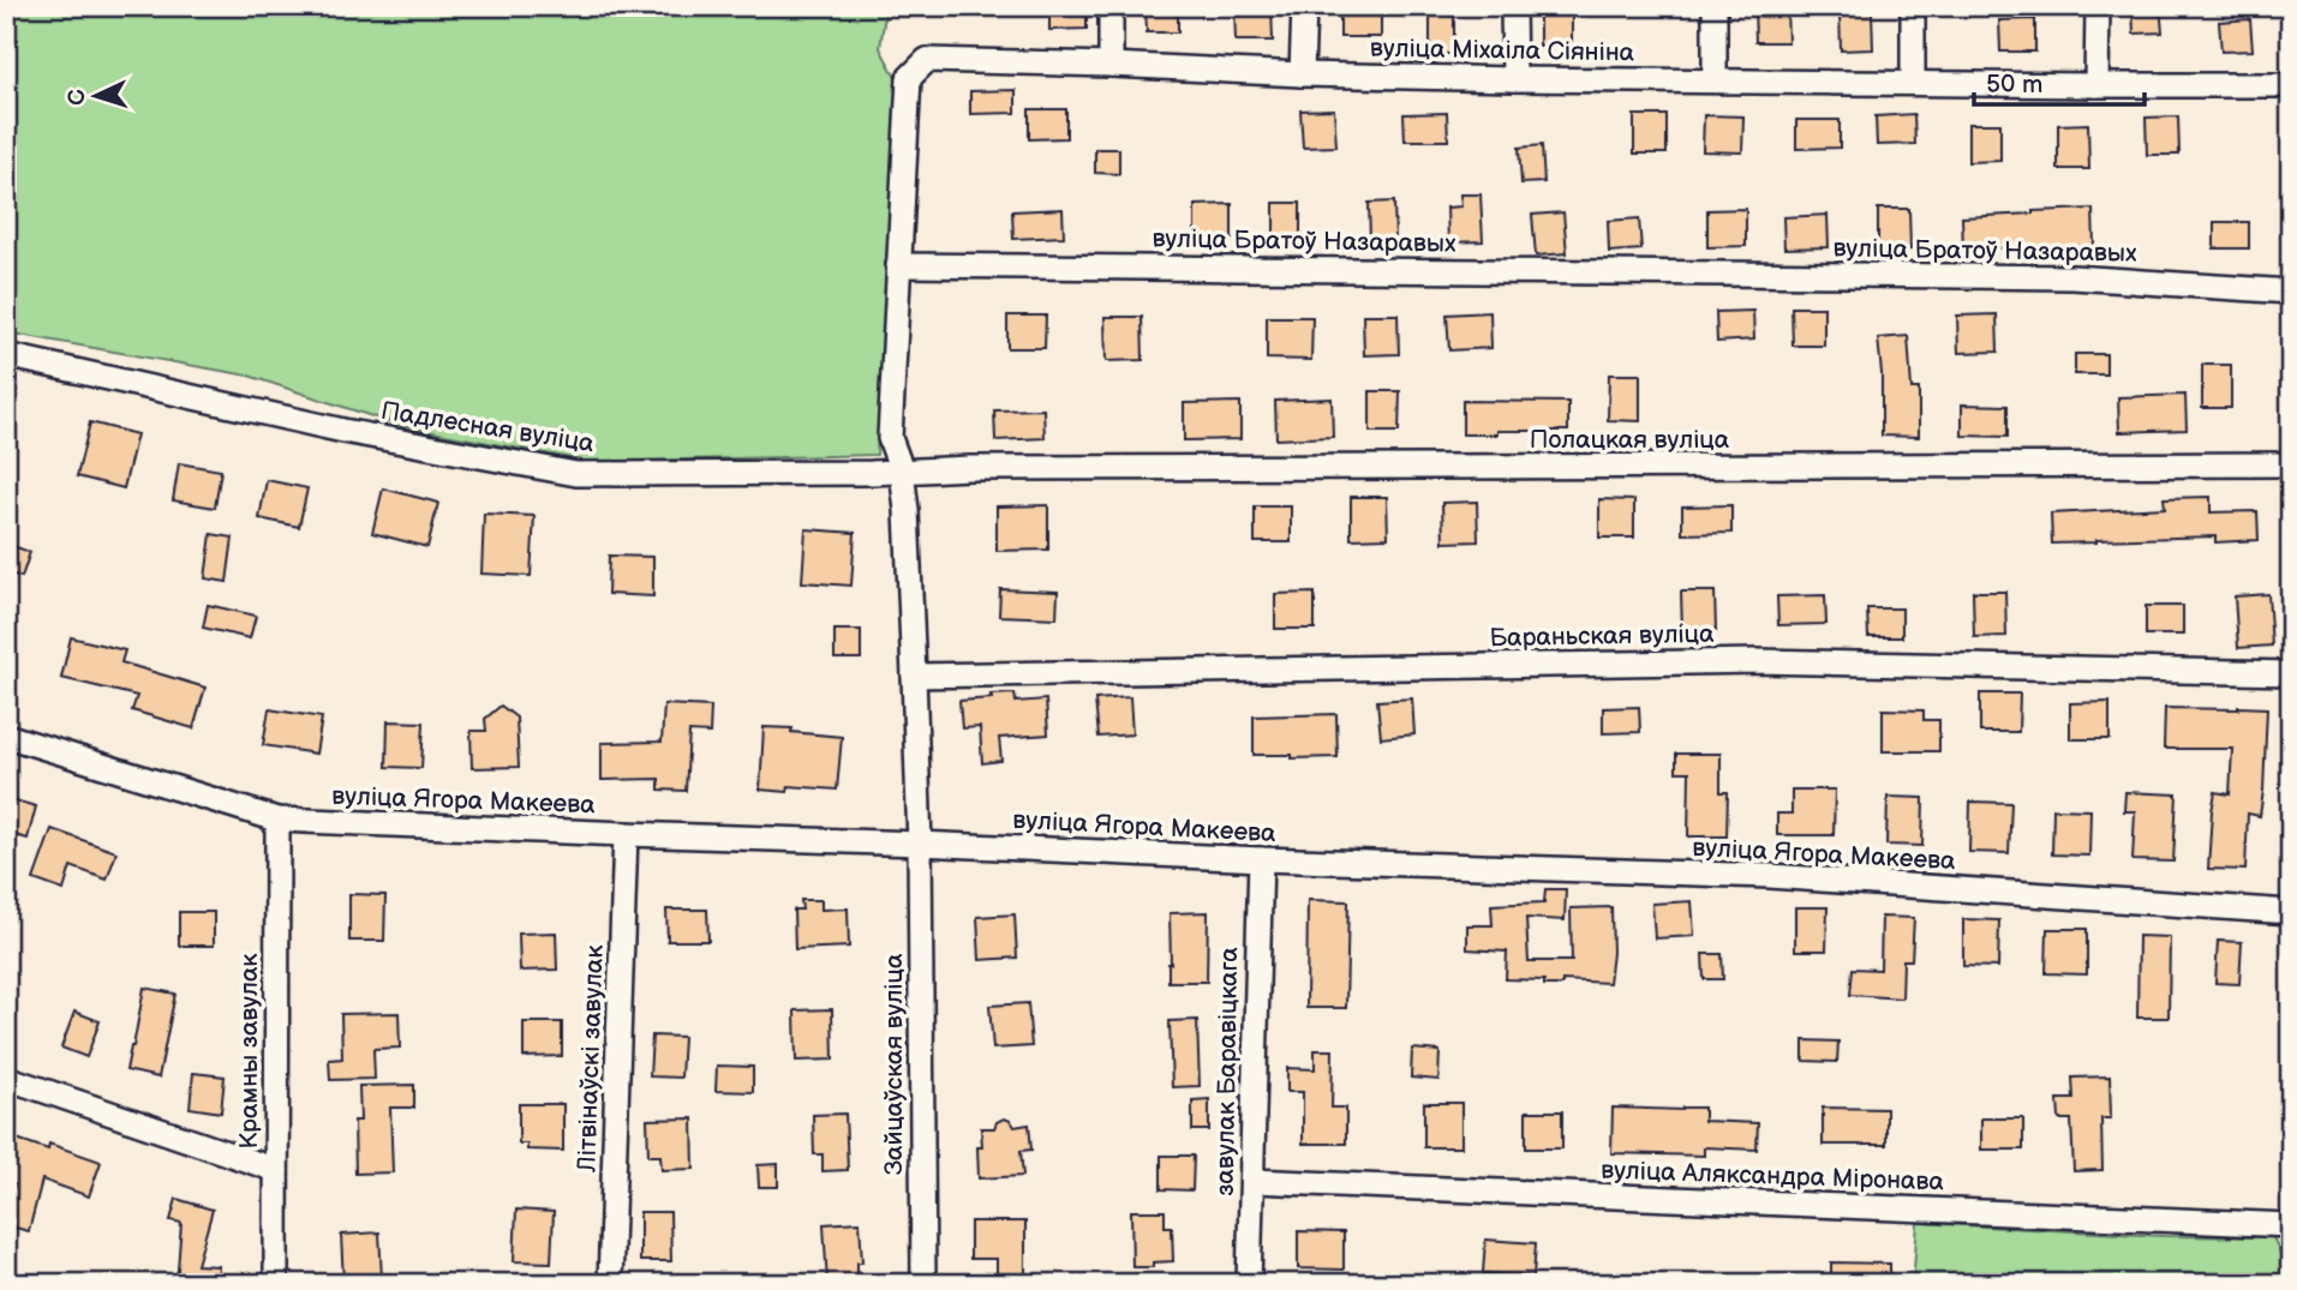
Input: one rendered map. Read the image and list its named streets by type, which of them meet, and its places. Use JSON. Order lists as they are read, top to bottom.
{
  "streets": {
    "street": [
      "вуліца Міхаіла Сіяніна",
      "вуліца Братоў Назаравых",
      "Падлесная вуліца",
      "Полацкая вуліца",
      "Бараньская вуліца",
      "вуліца Ягора Макеева",
      "Крамны завулак",
      "Літвінаўскі завулак",
      "Зайцаўская вуліца",
      "завулак Баравіцкага",
      "вуліца Аляксандра Міронава"
    ]
  },
  "crossings": [
    ["вуліца Міхаіла Сіяніна", "вуліца Братоў Назаравых"],
    ["Падлесная вуліца", "Полацкая вуліца"],
    ["вуліца Ягора Макеева", "Крамны завулак"],
    ["вуліца Ягора Макеева", "Літвінаўскі завулак"],
    ["вуліца Ягора Макеева", "Зайцаўская вуліца"],
    ["вуліца Ягора Макеева", "завулак Баравіцкага"],
    ["завулак Баравіцкага", "вуліца Аляксандра Міронава"]
  ],
  "scale_bar": "50 m",
  "north": "left"
}
